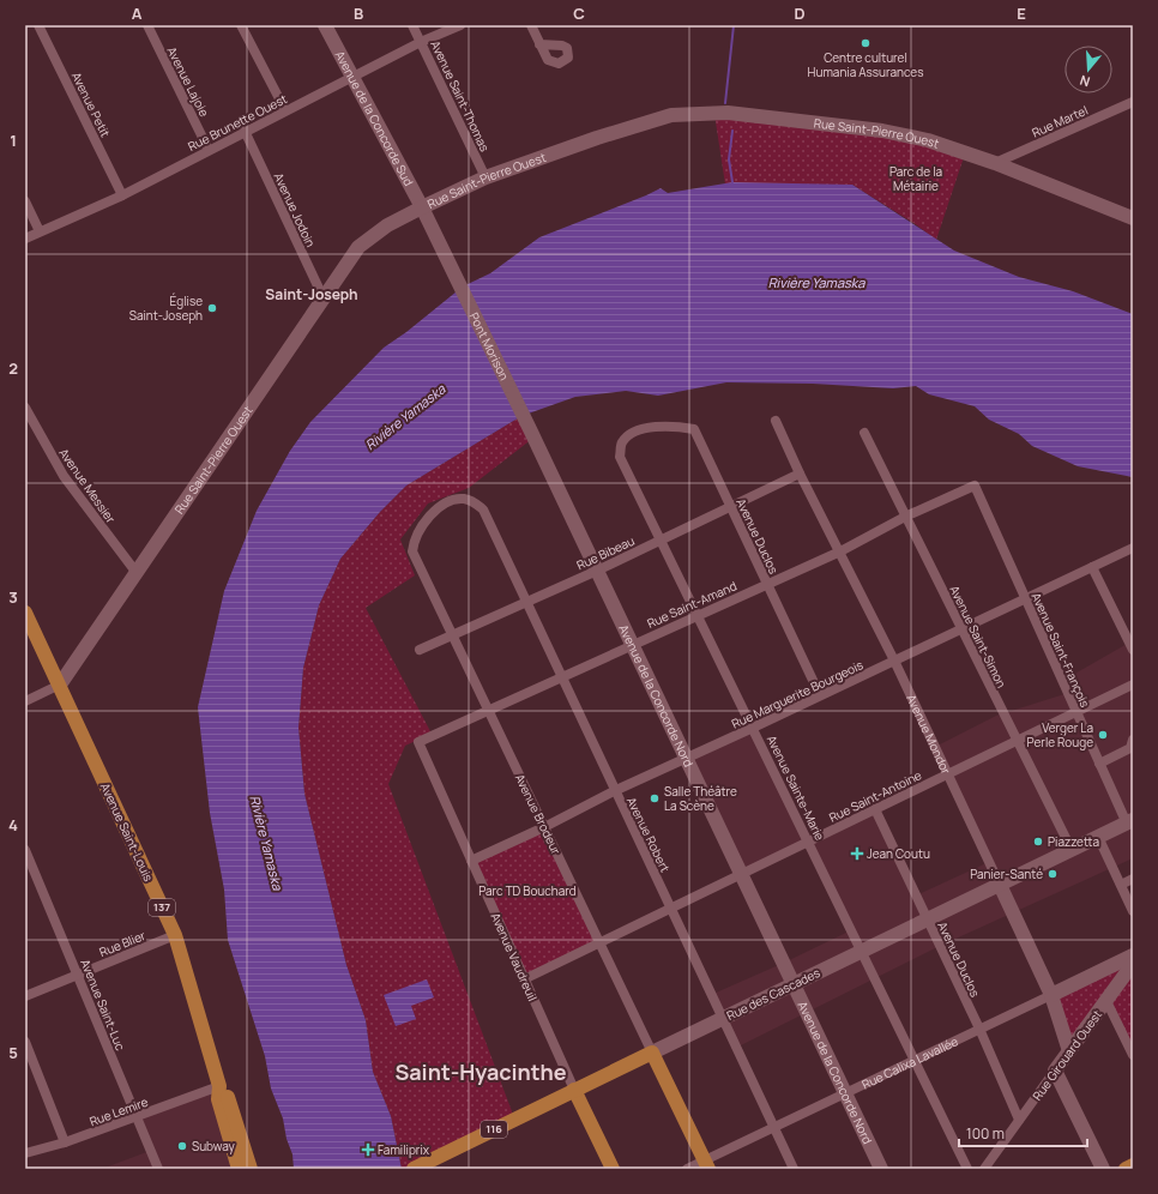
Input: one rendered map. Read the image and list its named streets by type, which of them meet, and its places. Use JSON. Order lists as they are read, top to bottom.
{
  "streets": {
    "main road": [
      "Avenue Brodeur",
      "Avenue Saint-Louis",
      "137",
      "Avenue Vaudreuil",
      "Rue des Cascades",
      "116"
    ],
    "street": [
      "Avenue Lajoie",
      "Avenue Saint-Thomas",
      "Avenue Petit",
      "Avenue de la Concorde Sud",
      "Rue Martel",
      "Rue Brunette Ouest",
      "Rue Saint-Pierre Ouest",
      "Avenue Jodoin",
      "Pont Morison",
      "Avenue Messier",
      "Avenue Duclos",
      "Rue Bibeau",
      "Rue Saint-Amand",
      "Avenue Saint-Simon",
      "Avenue Saint-François",
      "Rue Marguerite Bourgeois",
      "Avenue de la Concorde Nord",
      "Avenue Mondor",
      "Avenue Sainte-Marie",
      "Rue Saint-Antoine",
      "Avenue Robert",
      "Rue Blier",
      "Avenue Saint-Luc",
      "Rue Girouard Ouest",
      "Rue Calixa Lavallée",
      "Rue Lemire"
    ]
  },
  "crossings": [
    ["Avenue Lajoie", "Rue Brunette Ouest"],
    ["Avenue Saint-Thomas", "Rue Brunette Ouest"],
    ["Avenue Saint-Thomas", "Rue Saint-Pierre Ouest"],
    ["Avenue Petit", "Rue Brunette Ouest"],
    ["Avenue de la Concorde Sud", "Rue Brunette Ouest"],
    ["Avenue de la Concorde Sud", "Rue Saint-Pierre Ouest"],
    ["Avenue de la Concorde Sud", "Pont Morison"],
    ["Rue Martel", "Rue Saint-Pierre Ouest"],
    ["Rue Brunette Ouest", "Avenue Jodoin"],
    ["Rue Saint-Pierre Ouest", "Avenue Jodoin"],
    ["Rue Saint-Pierre Ouest", "Avenue Messier"],
    ["Rue Saint-Pierre Ouest", "Avenue Saint-Louis"],
    ["Pont Morison", "Avenue de la Concorde Nord"],
    ["Avenue Duclos", "Rue Bibeau"],
    ["Avenue Duclos", "Rue Saint-Amand"],
    ["Avenue Duclos", "Rue Marguerite Bourgeois"],
    ["Avenue Duclos", "Avenue Sainte-Marie"],
    ["Avenue Duclos", "Rue Saint-Antoine"],
    ["Avenue Duclos", "Rue des Cascades"],
    ["Avenue Duclos", "Rue Girouard Ouest"],
    ["Avenue Duclos", "Rue Calixa Lavallée"],
    ["Rue Bibeau", "Avenue de la Concorde Nord"],
    ["Rue Bibeau", "Avenue Mondor"],
    ["Rue Bibeau", "Avenue Sainte-Marie"],
    ["Rue Bibeau", "Avenue Brodeur"],
    ["Rue Bibeau", "Avenue Robert"],
    ["Rue Saint-Amand", "Avenue Saint-Simon"],
    ["Rue Saint-Amand", "Avenue Saint-François"],
    ["Rue Saint-Amand", "Avenue de la Concorde Nord"],
    ["Rue Saint-Amand", "Avenue Mondor"],
    ["Rue Saint-Amand", "Avenue Sainte-Marie"],
    ["Rue Saint-Amand", "Avenue Brodeur"],
    ["Rue Saint-Amand", "Avenue Robert"],
    ["Rue Saint-Amand", "Avenue Vaudreuil"],
    ["Avenue Saint-Simon", "Rue Marguerite Bourgeois"],
    ["Avenue Saint-Simon", "Rue Saint-Antoine"],
    ["Avenue Saint-Simon", "Rue des Cascades"],
    ["Avenue Saint-François", "Rue Marguerite Bourgeois"],
    ["Avenue Saint-François", "Rue Saint-Antoine"],
    ["Avenue Saint-François", "Rue des Cascades"],
    ["Rue Marguerite Bourgeois", "Avenue de la Concorde Nord"],
    ["Rue Marguerite Bourgeois", "Avenue Mondor"],
    ["Rue Marguerite Bourgeois", "Avenue Sainte-Marie"],
    ["Rue Marguerite Bourgeois", "Avenue Brodeur"],
    ["Rue Marguerite Bourgeois", "Avenue Robert"],
    ["Rue Marguerite Bourgeois", "Avenue Vaudreuil"],
    ["Avenue de la Concorde Nord", "Rue Saint-Antoine"],
    ["Avenue de la Concorde Nord", "Rue des Cascades"],
    ["Avenue de la Concorde Nord", "Rue Calixa Lavallée"],
    ["Avenue Mondor", "Rue Saint-Antoine"],
    ["Avenue Mondor", "Rue des Cascades"],
    ["Avenue Mondor", "Rue Girouard Ouest"],
    ["Avenue Mondor", "Rue Calixa Lavallée"],
    ["Avenue Sainte-Marie", "Rue Saint-Antoine"],
    ["Avenue Sainte-Marie", "Rue des Cascades"],
    ["Avenue Sainte-Marie", "Rue Calixa Lavallée"],
    ["Rue Saint-Antoine", "Avenue Brodeur"],
    ["Rue Saint-Antoine", "Avenue Robert"],
    ["Rue Saint-Antoine", "Avenue Vaudreuil"],
    ["Avenue Brodeur", "Avenue Robert"],
    ["Avenue Brodeur", "Rue des Cascades"],
    ["Avenue Brodeur", "Rue Calixa Lavallée"],
    ["Avenue Saint-Louis", "Rue Blier"],
    ["Avenue Saint-Louis", "Rue Lemire"],
    ["Avenue Robert", "Rue des Cascades"],
    ["Avenue Robert", "Rue Calixa Lavallée"],
    ["Rue Blier", "Avenue Saint-Luc"],
    ["Avenue Vaudreuil", "Rue des Cascades"],
    ["Avenue Saint-Luc", "Rue Lemire"]
  ],
  "districts": ["Saint-Joseph", "Saint-Hyacinthe"],
  "water": ["Rivière Yamaska"],
  "parks": ["Parc de la Métairie", "Parc TD Bouchard"],
  "places": {
    "other": [
      "Centre culturel Humania Assurances",
      "Église Saint-Joseph",
      "Verger La Perle Rouge",
      "Salle Théâtre La Scène",
      "Piazzetta",
      "Panier-Santé",
      "Subway"
    ],
    "health": ["Jean Coutu", "Familiprix"]
  },
  "scale_bar": "100 m",
  "north": "bottom",
  "grid": {
    "columns": [
      "A",
      "B",
      "C",
      "D",
      "E"
    ],
    "rows": [
      "1",
      "2",
      "3",
      "4",
      "5"
    ]
  }
}
